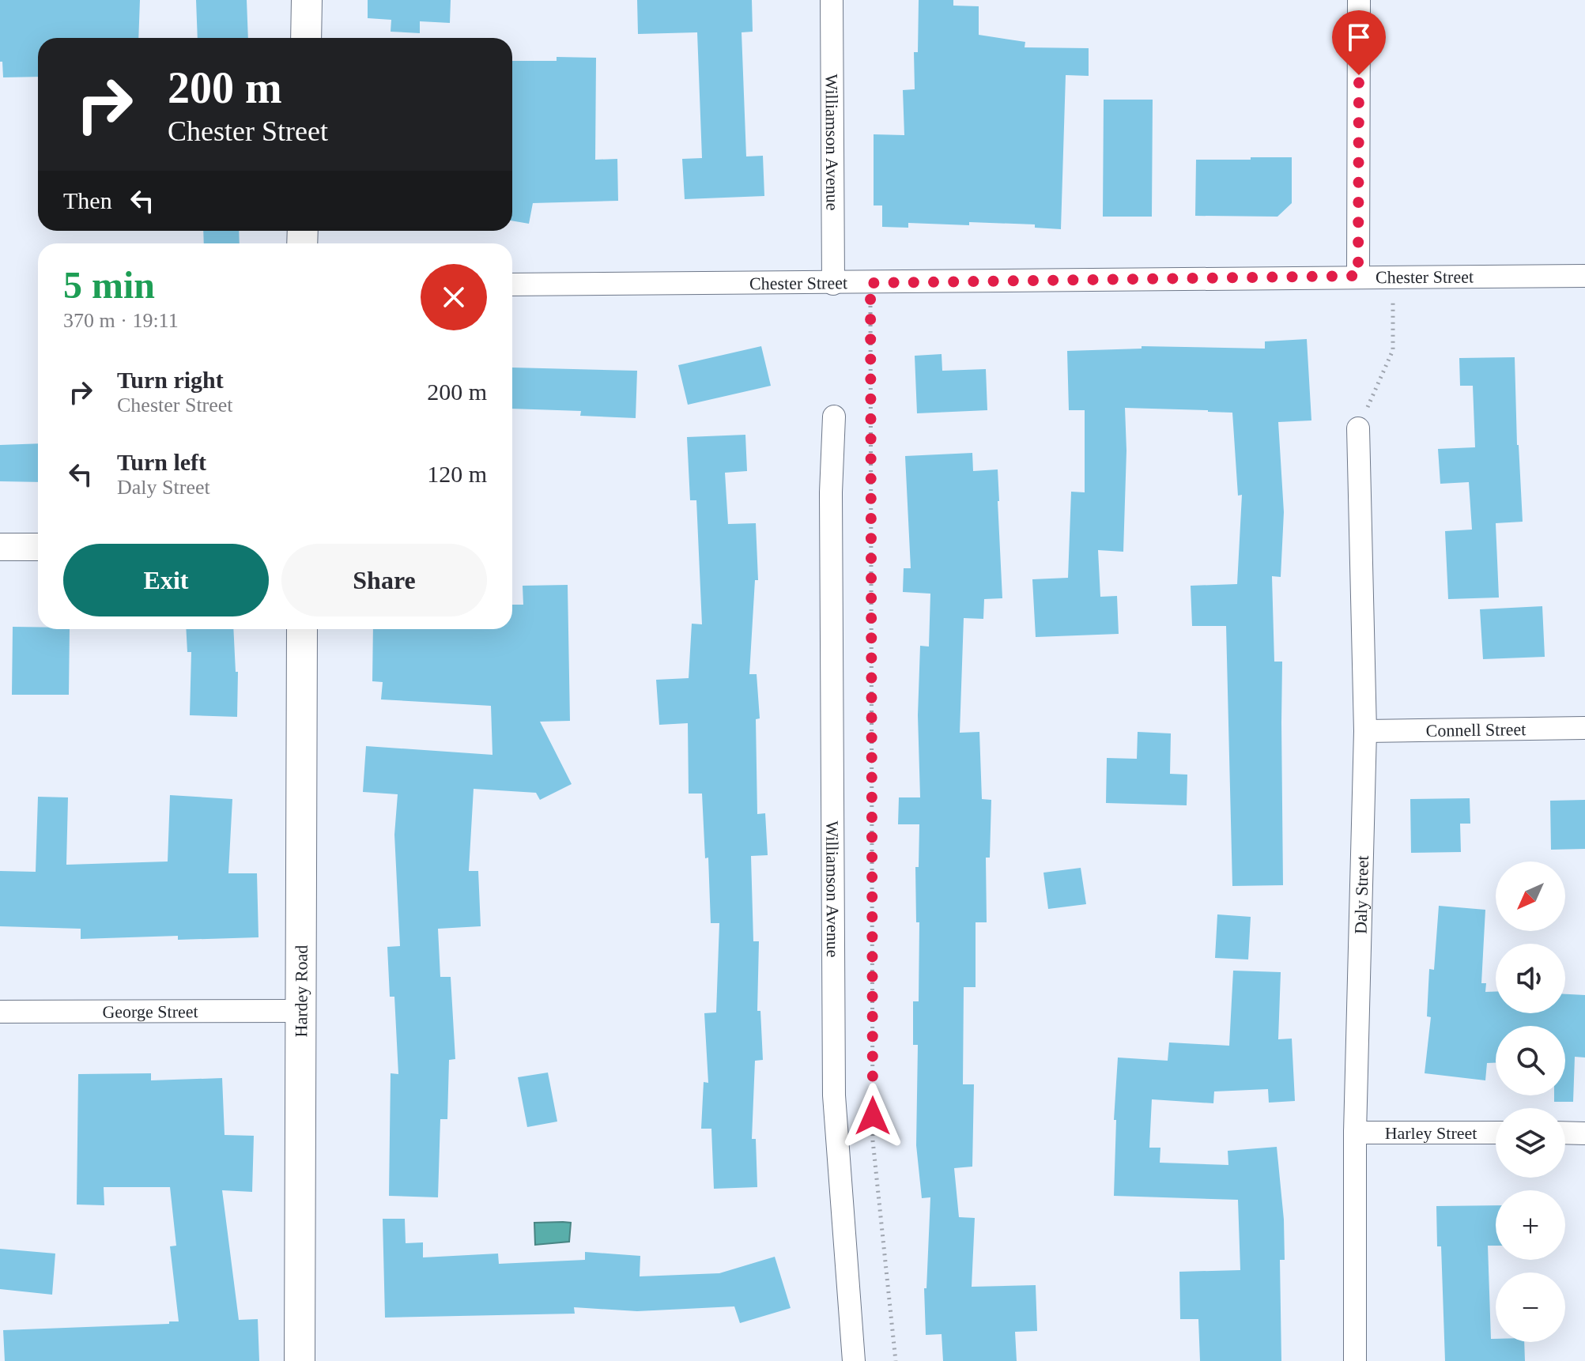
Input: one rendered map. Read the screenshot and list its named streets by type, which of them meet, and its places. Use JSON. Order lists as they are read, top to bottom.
{
  "streets": {
    "main road": ["Hardey Road"],
    "street": [
      "Williamson Avenue",
      "Chester Street",
      "Connell Street",
      "Daly Street",
      "George Street",
      "Harley Street"
    ]
  },
  "crossings": [
    ["Williamson Avenue", "Chester Street"],
    ["Connell Street", "Daly Street"],
    ["Daly Street", "Harley Street"],
    ["Hardey Road", "George Street"]
  ],
  "north": "bottom left",
  "page": {
    "turn": ["200 m", "Chester Street"],
    "then": "Then",
    "heading": ["5 min", "370 m · 19:11"],
    "list": [
      {
        "name": "Turn right",
        "note": "Chester Street",
        "value": "200 m"
      },
      {
        "name": "Turn left",
        "note": "Daly Street",
        "value": "120 m"
      }
    ],
    "buttons": ["Exit", "Share"],
    "map_buttons": ["+", "−"]
  }
}
